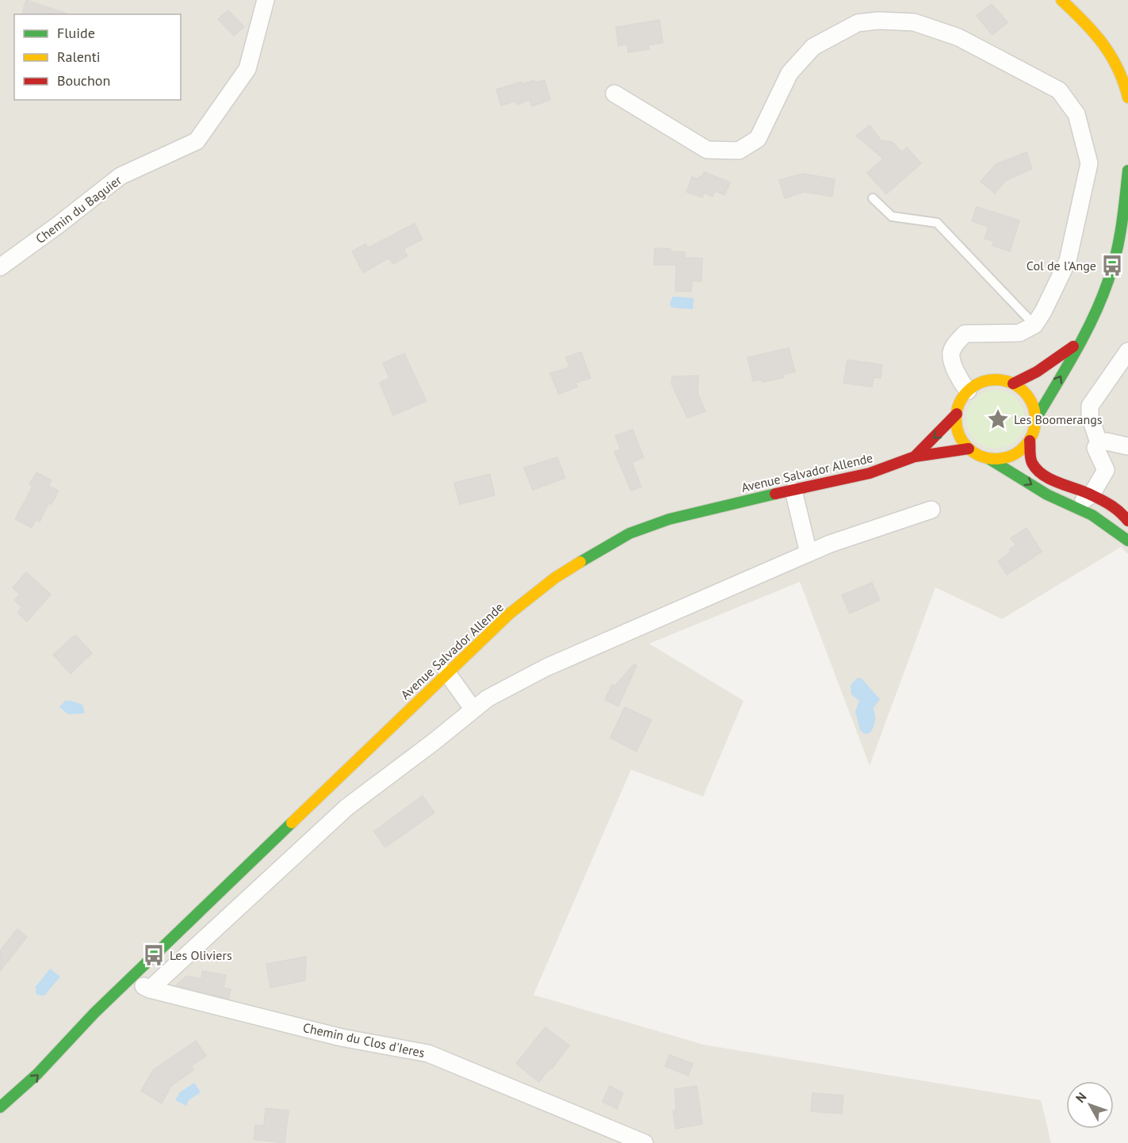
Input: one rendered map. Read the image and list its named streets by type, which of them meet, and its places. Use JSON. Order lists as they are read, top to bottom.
{
  "streets": {
    "main road": ["Avenue Salvador Allende"],
    "street": ["Chemin du Baguier", "Chemin du Clos d'Ieres"]
  },
  "crossings": [
    ["Avenue Salvador Allende", "Chemin du Clos d'Ieres"]
  ],
  "places": {
    "bus stop": ["Col de l'Ange", "Les Oliviers"],
    "place": ["Les Boomerangs"]
  },
  "legend": ["Fluide", "Ralenti", "Bouchon"],
  "north": "top left"
}
